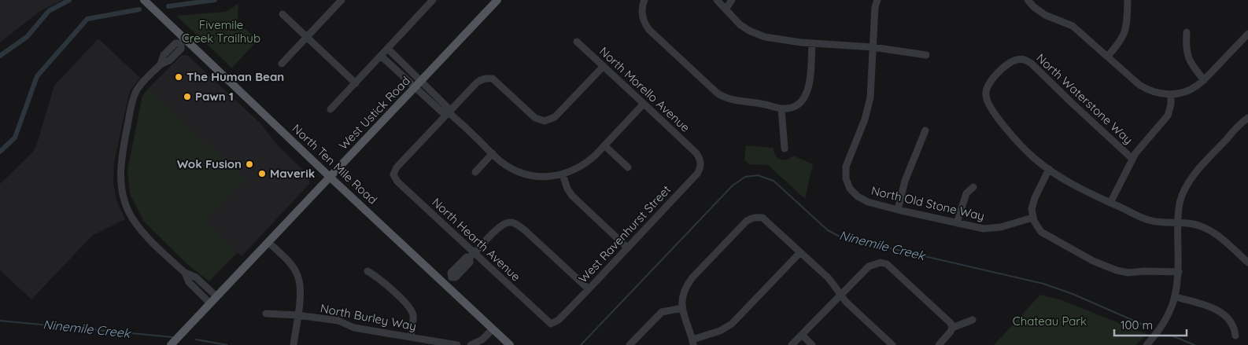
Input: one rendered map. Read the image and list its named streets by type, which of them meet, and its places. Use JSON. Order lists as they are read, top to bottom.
{
  "streets": {
    "main road": ["West Ustick Road", "North Ten Mile Road"],
    "street": [
      "North Morello Avenue",
      "North Waterstone Way",
      "North Old Stone Way",
      "West Ravenhurst Street",
      "North Hearth Avenue",
      "North Burley Way"
    ]
  },
  "crossings": [
    ["North Morello Avenue", "West Ravenhurst Street"],
    ["West Ustick Road", "North Ten Mile Road"],
    ["West Ravenhurst Street", "North Hearth Avenue"]
  ],
  "water": ["Ninemile Creek"],
  "parks": ["Fivemile Creek Trailhub", "Chateau Park"],
  "places": [
    "The Human Bean",
    "Pawn 1",
    "Wok Fusion",
    "Maverik"
  ],
  "scale_bar": "100 m"
}
